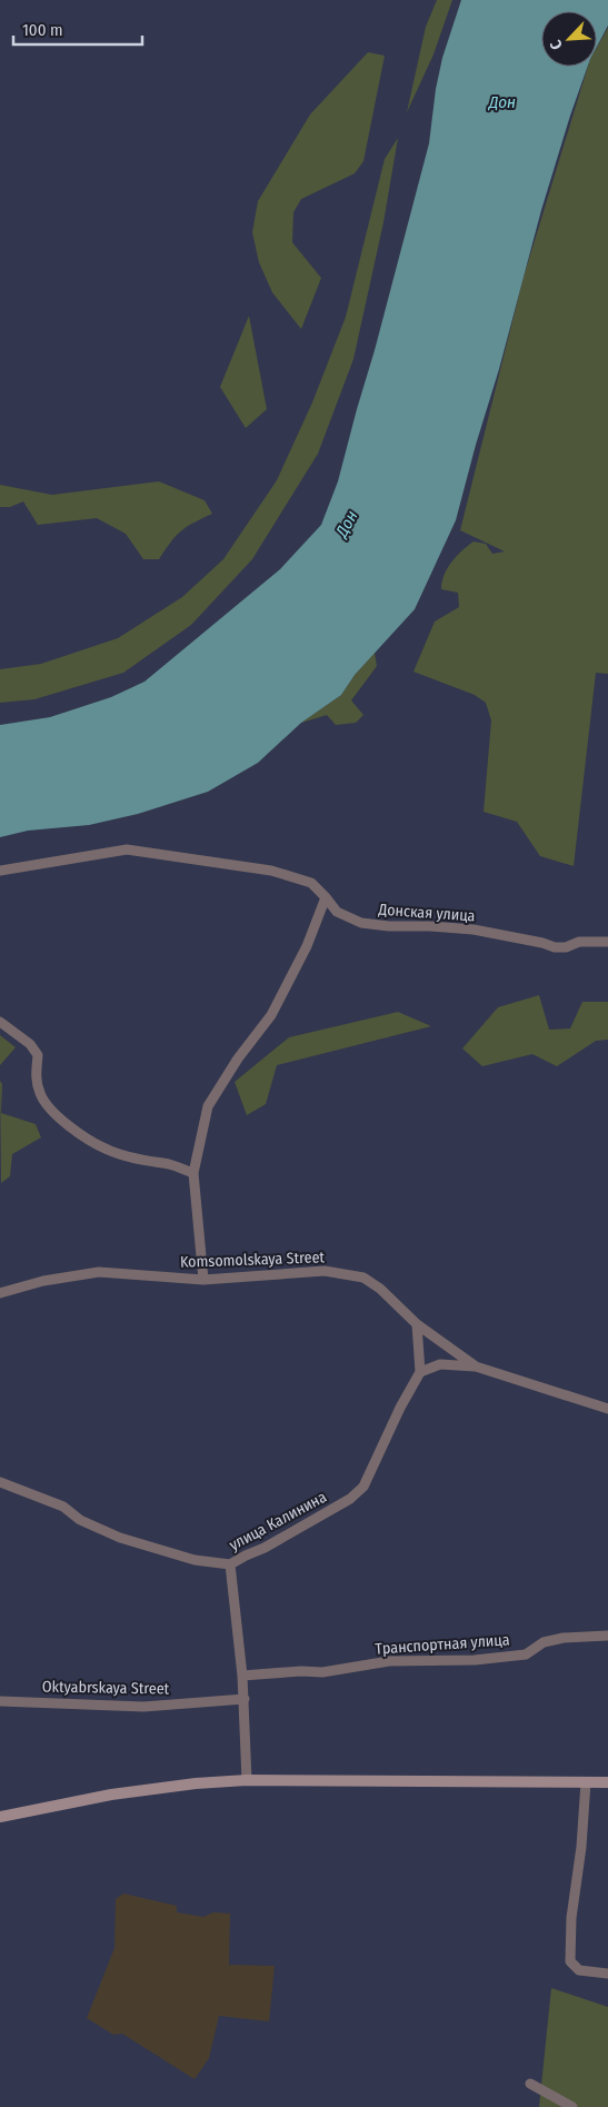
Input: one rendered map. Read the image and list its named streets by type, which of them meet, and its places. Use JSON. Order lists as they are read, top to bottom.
{
  "streets": {
    "street": [
      "Донская улица",
      "Komsomolskaya Street",
      "улица Калинина",
      "Транспортная улица",
      "Oktyabrskaya Street"
    ]
  },
  "water": ["Дон"],
  "scale_bar": "100 m",
  "north": "bottom left"
}
